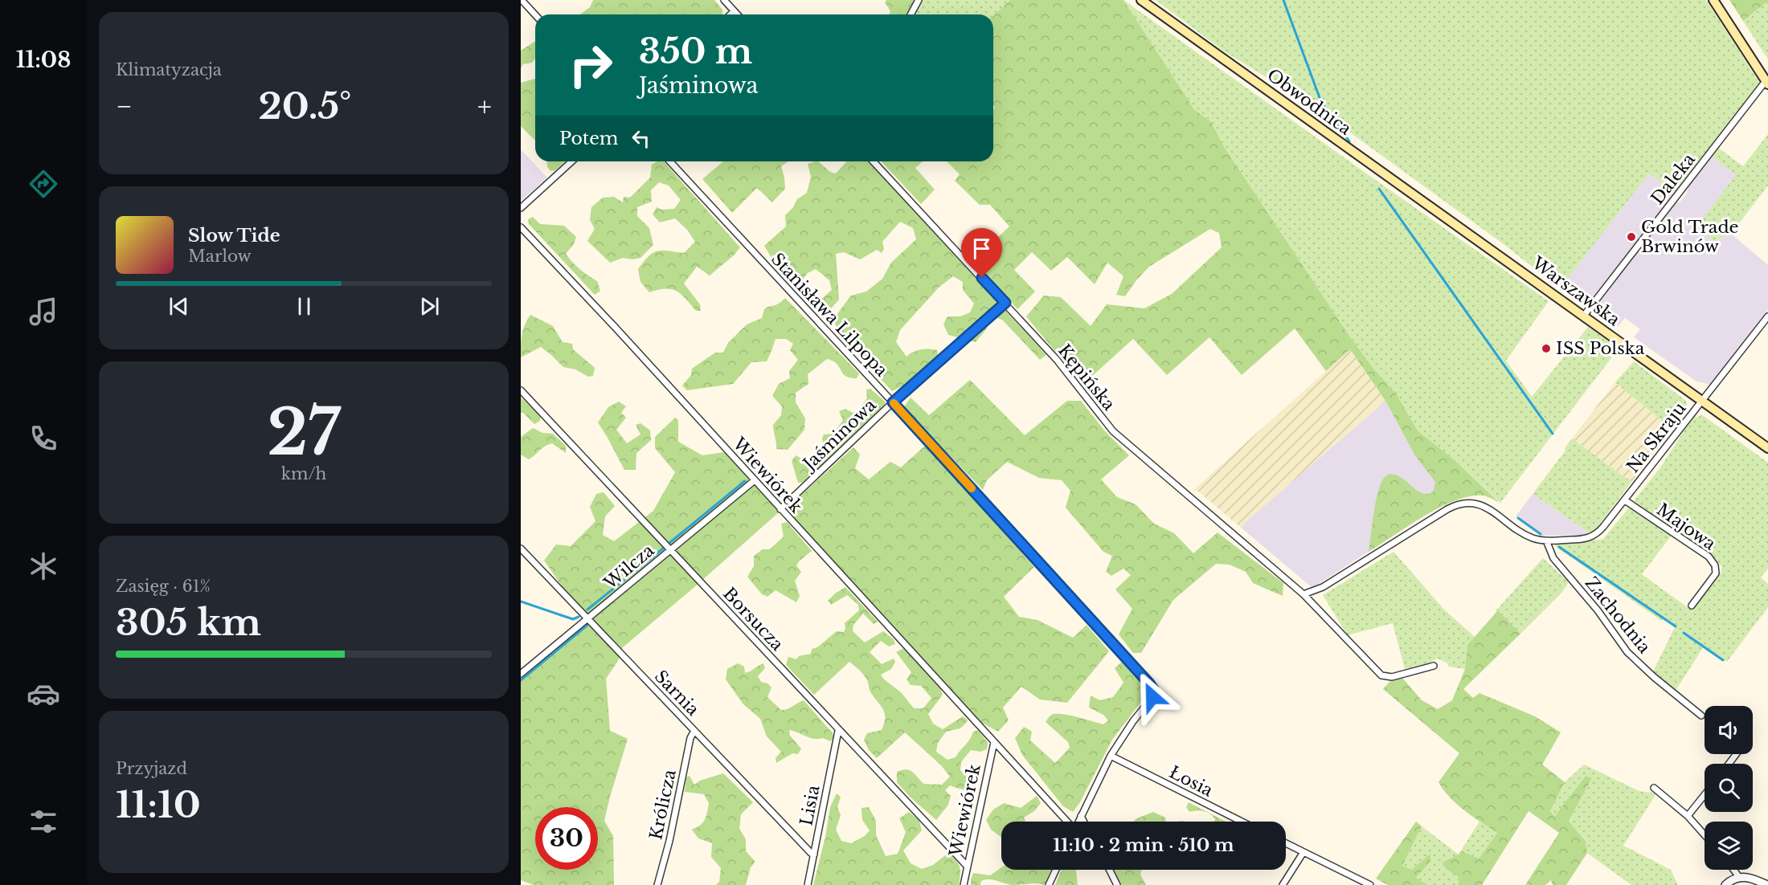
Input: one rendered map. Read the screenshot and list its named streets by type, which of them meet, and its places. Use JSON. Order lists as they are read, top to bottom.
{
  "streets": {
    "main road": ["Obwodnica", "Warszawska"],
    "street": [
      "Daleka",
      "Stanisława Lilpopa",
      "Kępińska",
      "Jaśminowa",
      "Na Skraju",
      "Wiewiórek",
      "Majowa",
      "Wilcza",
      "Zachodnia",
      "Borsucza",
      "Sarnia",
      "Łosia",
      "Królicza",
      "Lisia"
    ]
  },
  "crossings": [
    ["Obwodnica", "Warszawska"],
    ["Daleka", "Warszawska"],
    ["Warszawska", "Na Skraju"],
    ["Stanisława Lilpopa", "Jaśminowa"],
    ["Stanisława Lilpopa", "Łosia"],
    ["Kępińska", "Jaśminowa"],
    ["Jaśminowa", "Wiewiórek"],
    ["Na Skraju", "Majowa"],
    ["Na Skraju", "Zachodnia"],
    ["Wiewiórek", "Wilcza"],
    ["Wiewiórek", "Borsucza"],
    ["Wilcza", "Borsucza"],
    ["Wilcza", "Sarnia"],
    ["Borsucza", "Lisia"],
    ["Sarnia", "Królicza"],
    ["Sarnia", "Lisia"]
  ],
  "places": ["Gold Trade Brwinów", "ISS Polska"],
  "page": {
    "tabs": "11:08",
    "tile": [
      "Klimatyzacja",
      ["27", "km/h"],
      ["Zasięg · 61%", "305 km"],
      ["Przyjazd", "11:10"]
    ],
    "turn": ["350 m", "Jaśminowa"],
    "heat": ["−", "20.5°", "+"],
    "then": "Potem",
    "song": ["Slow Tide", "Marlow"],
    "limit": "30",
    "trip": "11:10 · 2 min · 510 m"
  }
}
